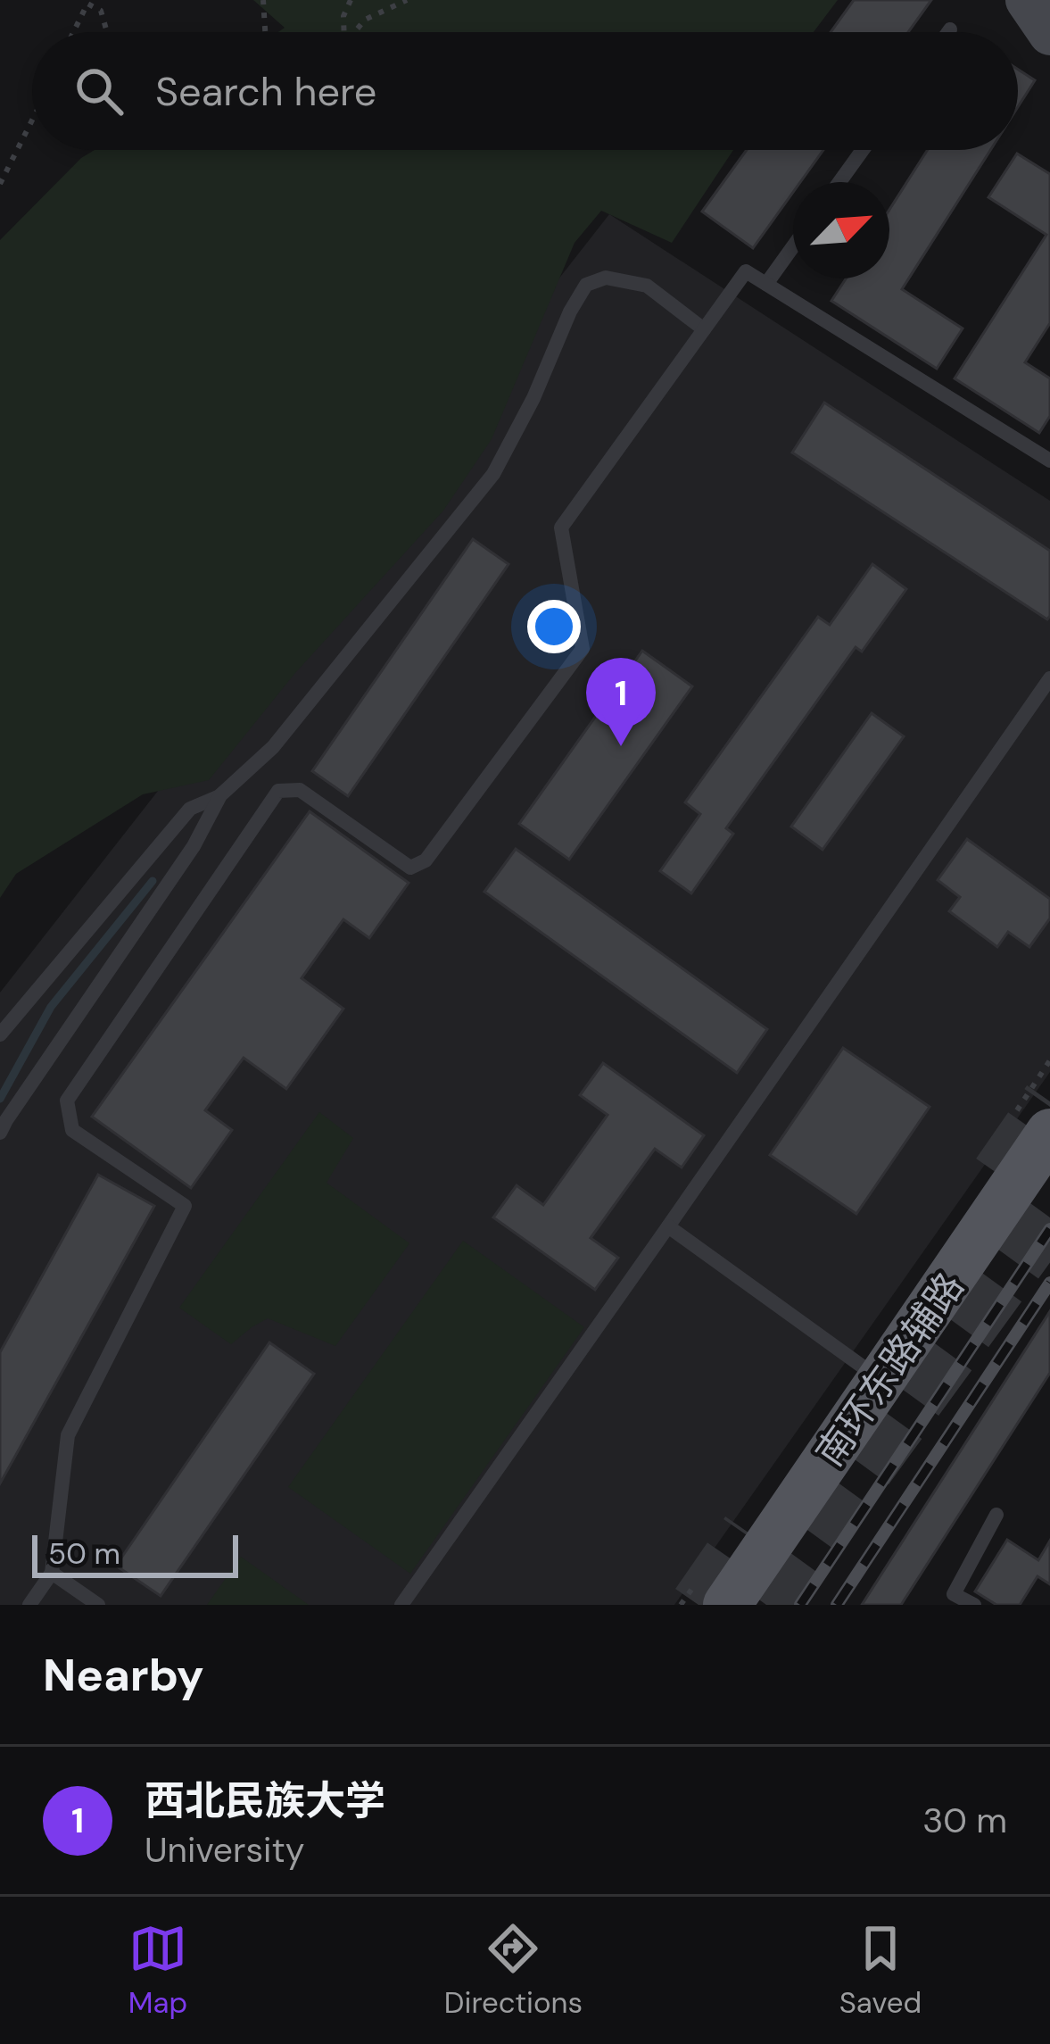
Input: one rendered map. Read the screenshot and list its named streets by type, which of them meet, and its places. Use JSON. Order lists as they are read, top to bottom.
{
  "streets": {
    "main road": ["南环东路辅路"]
  },
  "scale_bar": "50 m",
  "north": "top right",
  "page": {
    "search": "Search here",
    "pins": "1",
    "scale": "50 m",
    "heading": "Nearby",
    "list": [
      {
        "mark": "1",
        "name": "西北民族大学",
        "note": "University",
        "value": "30 m"
      }
    ],
    "nav": ["Map", "Directions", "Saved"]
  }
}
